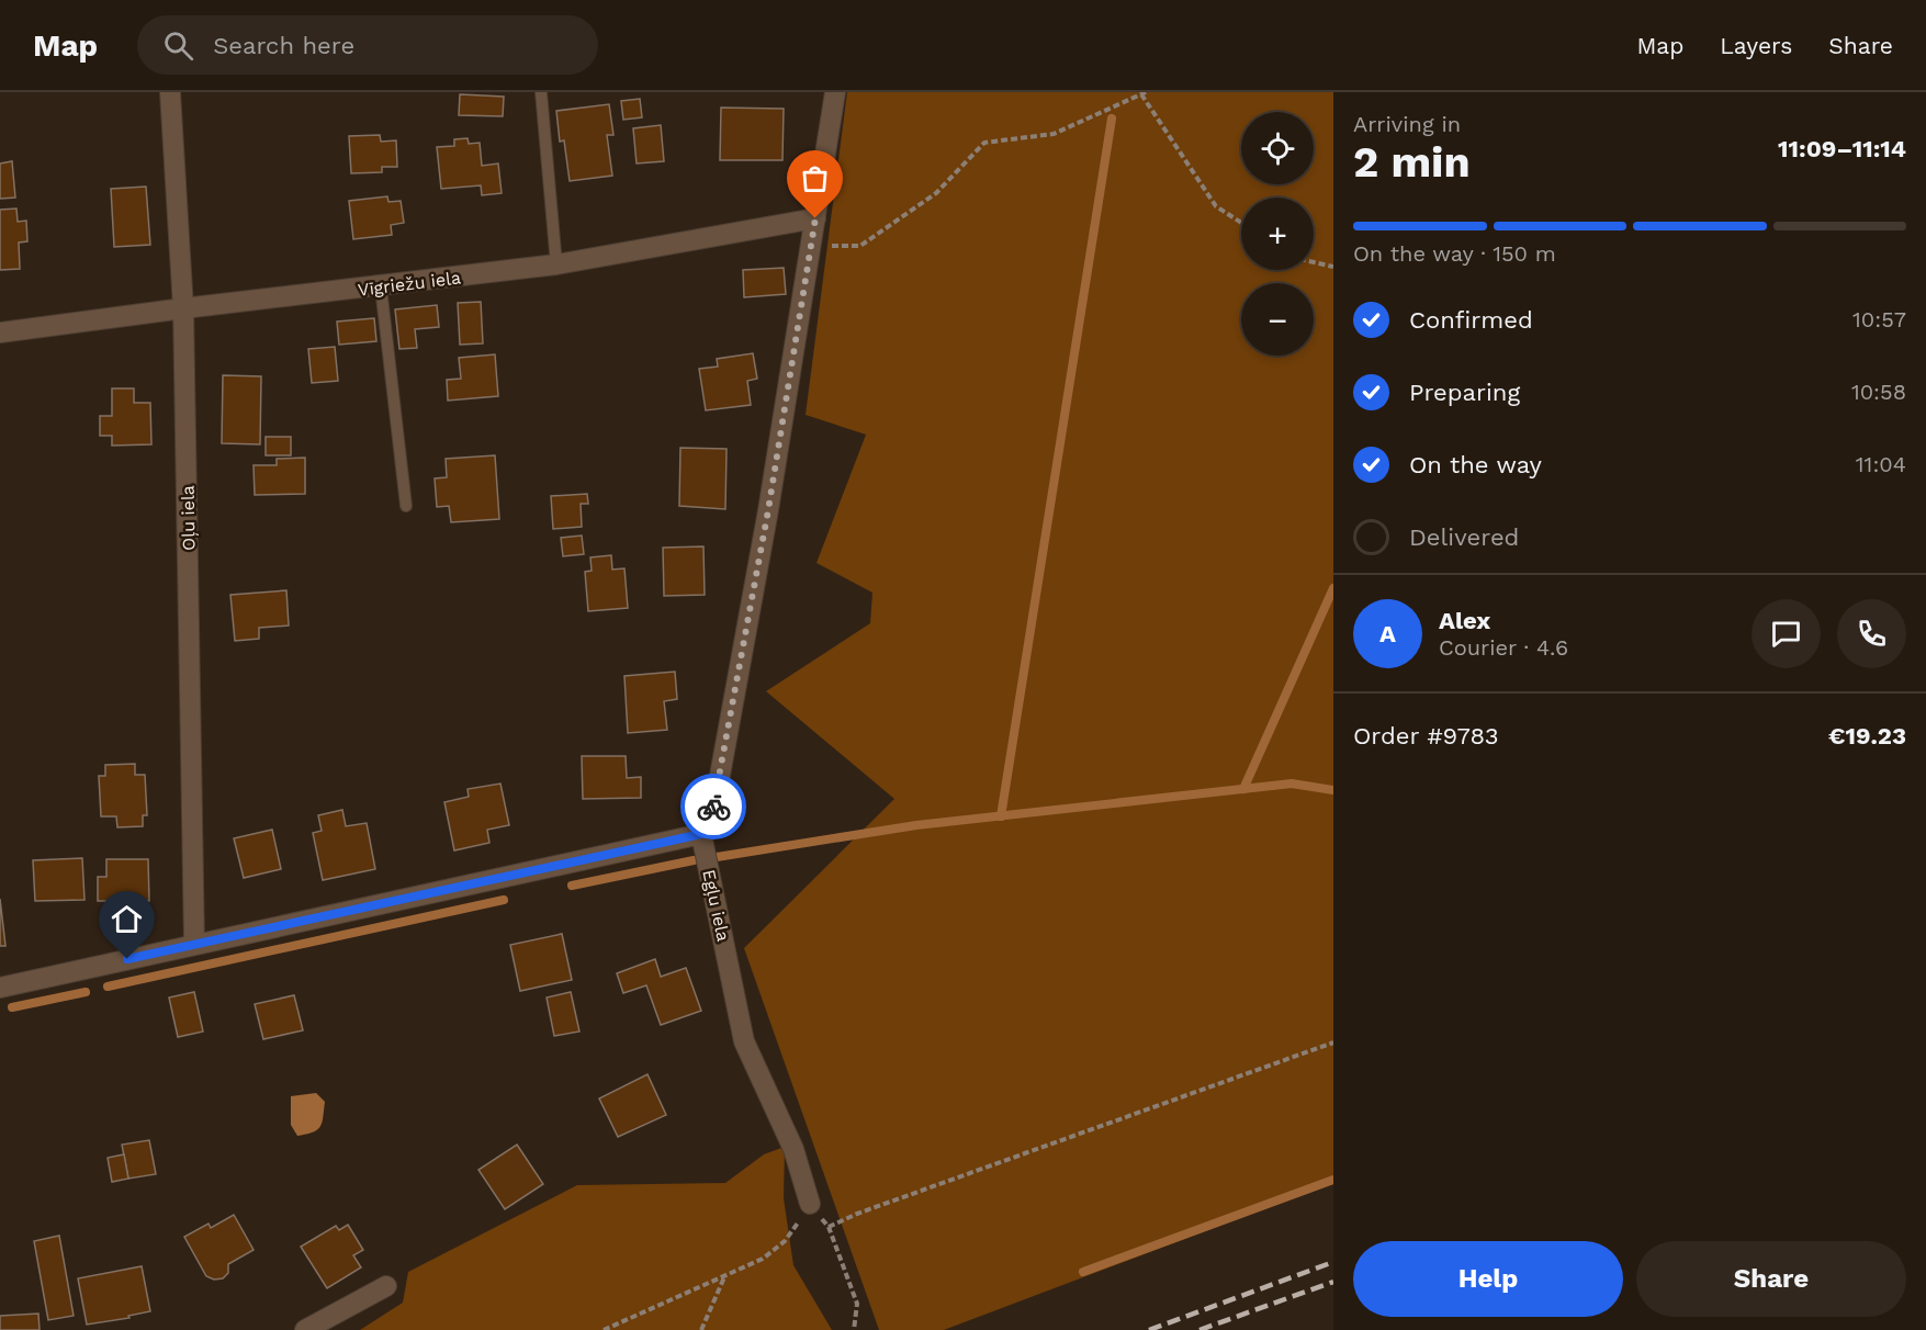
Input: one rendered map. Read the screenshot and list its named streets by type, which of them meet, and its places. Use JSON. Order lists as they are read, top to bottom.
{
  "streets": {
    "street": ["Vīgriežu iela", "Oļu iela", "Egļu iela"]
  },
  "crossings": [
    ["Vīgriežu iela", "Oļu iela"]
  ],
  "page": {
    "header": "Map",
    "search": "Search here",
    "nav": ["Map", "Layers", "Share"],
    "heading": ["2 min", "Arriving in", "11:09–11:14"],
    "panel": [
      "Alex",
      "Courier · 4.6",
      "Order #9783",
      "€19.23"
    ],
    "map_buttons": ["+", "−"],
    "bar": "On the way · 150 m",
    "list": [
      ["Confirmed", "10:57"],
      ["Preparing", "10:58"],
      ["On the way", "11:04"],
      "Delivered"
    ],
    "round": "A",
    "buttons": ["Help", "Share"]
  }
}
